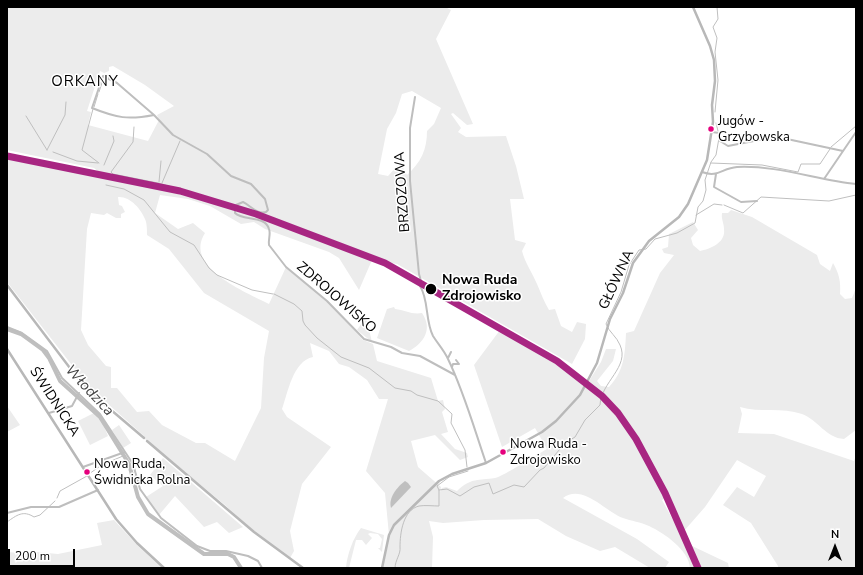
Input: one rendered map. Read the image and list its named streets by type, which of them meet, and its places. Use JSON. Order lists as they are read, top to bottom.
{
  "streets": {
    "street": [
      "BRZOZOWA",
      "GŁÓWNA",
      "ZDROJOWISKO",
      "ŚWIDNICKA"
    ]
  },
  "districts": ["ORKANY"],
  "water": ["Włodzica"],
  "places": [
    "Jugów - Grzybowska",
    "Nowa Ruda Zdrojowisko",
    "Nowa Ruda - Zdrojowisko",
    "Nowa Ruda, Świdnicka Rolna"
  ],
  "scale_bar": "200 m",
  "north": "top"
}
